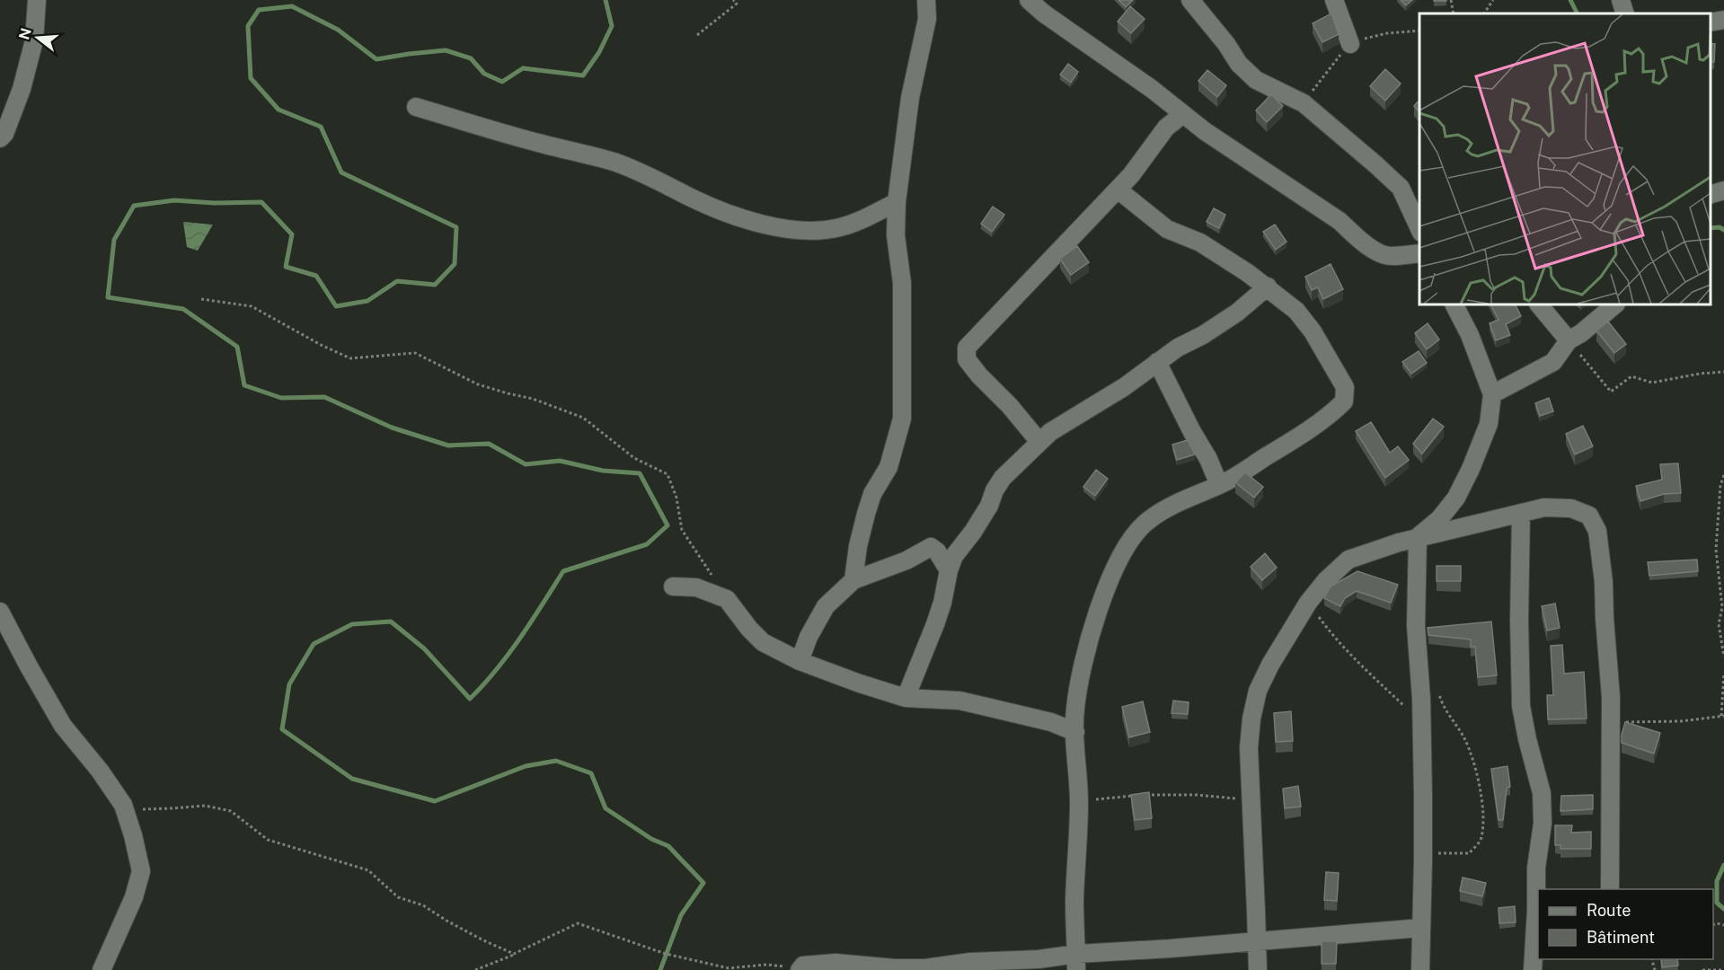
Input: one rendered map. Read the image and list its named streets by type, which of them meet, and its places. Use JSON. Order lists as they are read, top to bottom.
{
  "legend": ["Route", "Bâtiment"],
  "north": "left"
}
